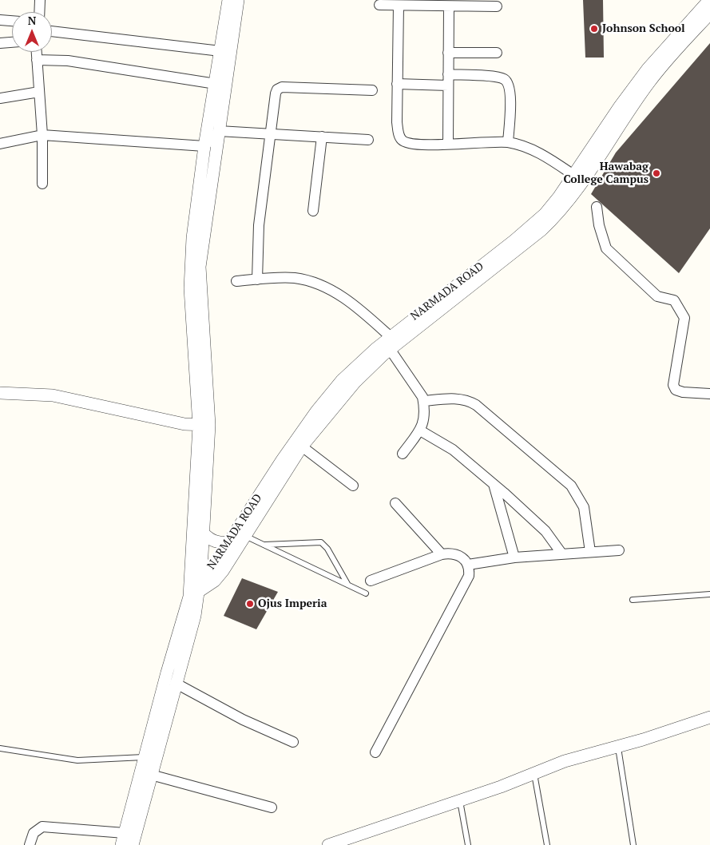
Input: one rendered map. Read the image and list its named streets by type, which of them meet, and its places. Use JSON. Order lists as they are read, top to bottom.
{
  "streets": {
    "street": ["NARMADA ROAD"]
  },
  "places": ["Johnson School", "Hawabag College Campus", "Ojus Imperia"],
  "north": "top"
}
